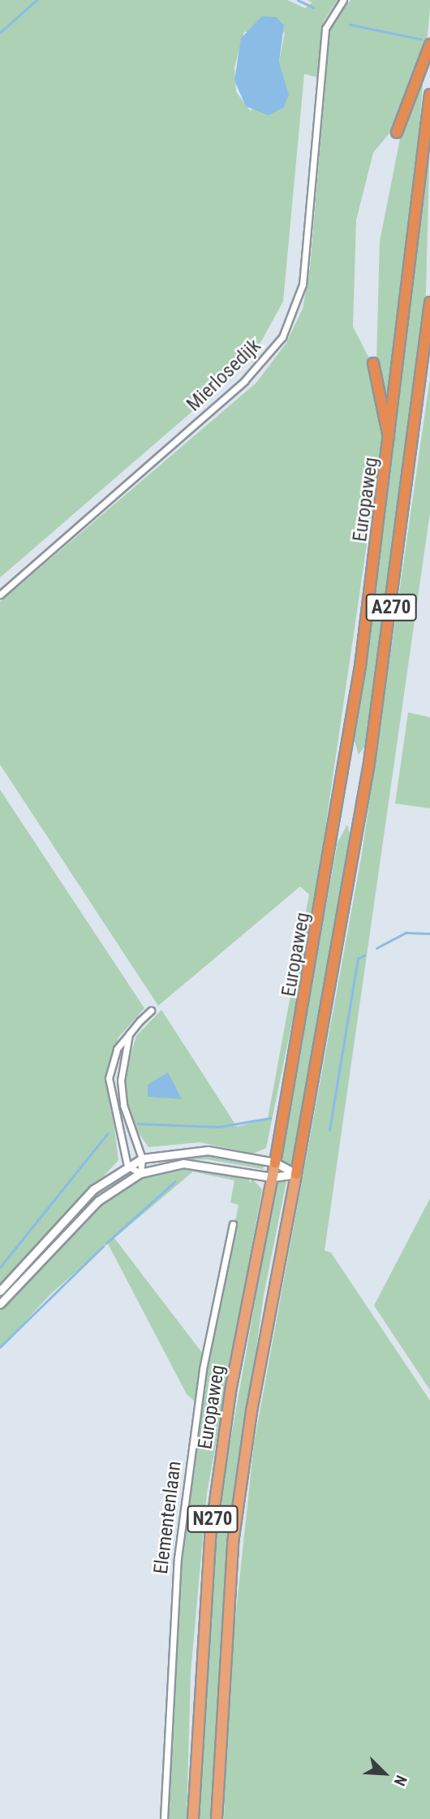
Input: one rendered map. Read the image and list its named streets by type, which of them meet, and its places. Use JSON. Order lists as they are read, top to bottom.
{
  "streets": {
    "highway": ["Europaweg", "A270", "N270"],
    "street": ["Mierlosedijk", "Elementenlaan"]
  },
  "crossings": [
    ["Europaweg", "A270"]
  ],
  "north": "bottom right"
}
